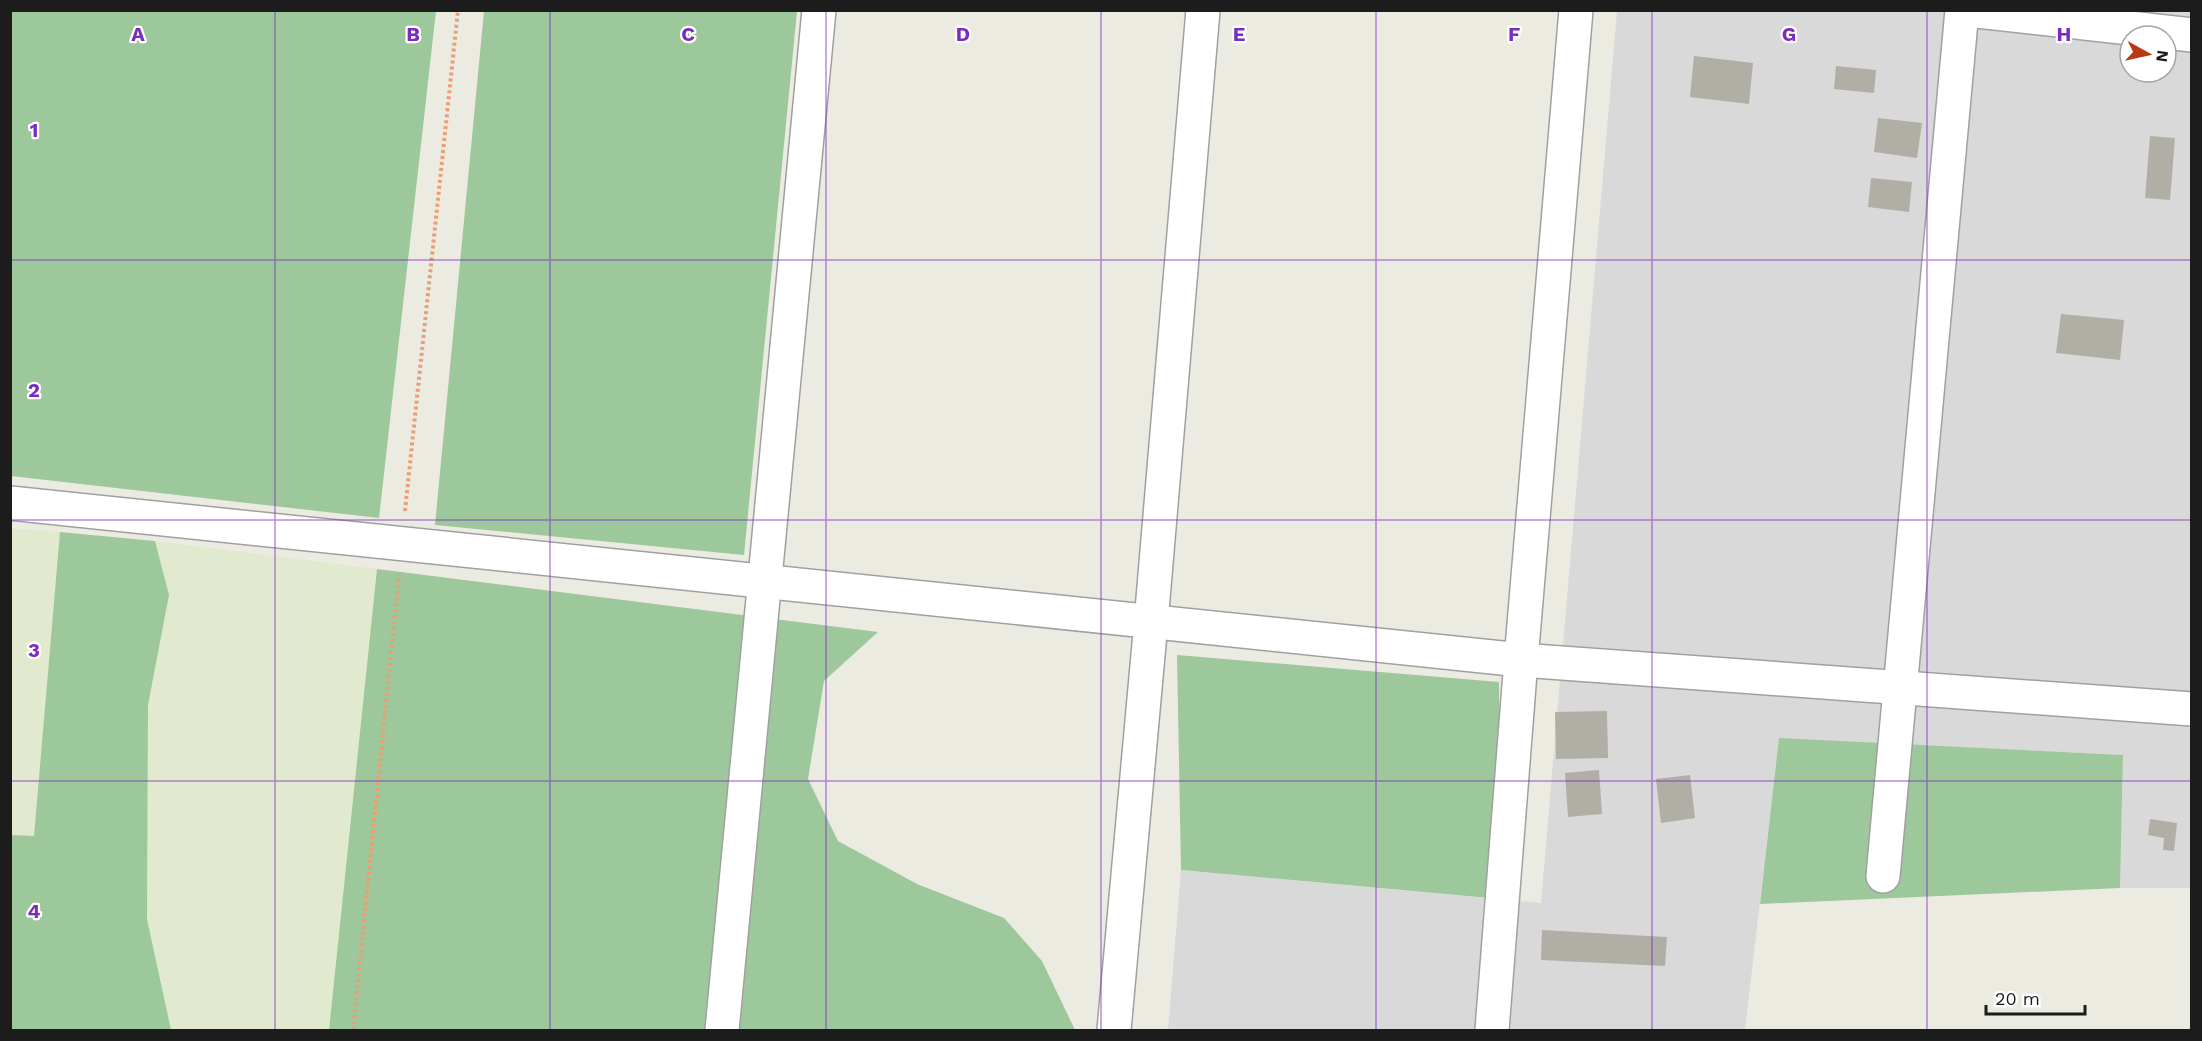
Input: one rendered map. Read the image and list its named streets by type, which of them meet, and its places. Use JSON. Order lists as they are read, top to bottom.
{
  "scale_bar": "20 m",
  "north": "right",
  "grid": {
    "columns": [
      "A",
      "B",
      "C",
      "D",
      "E",
      "F",
      "G",
      "H"
    ],
    "rows": [
      "1",
      "2",
      "3",
      "4"
    ]
  }
}
